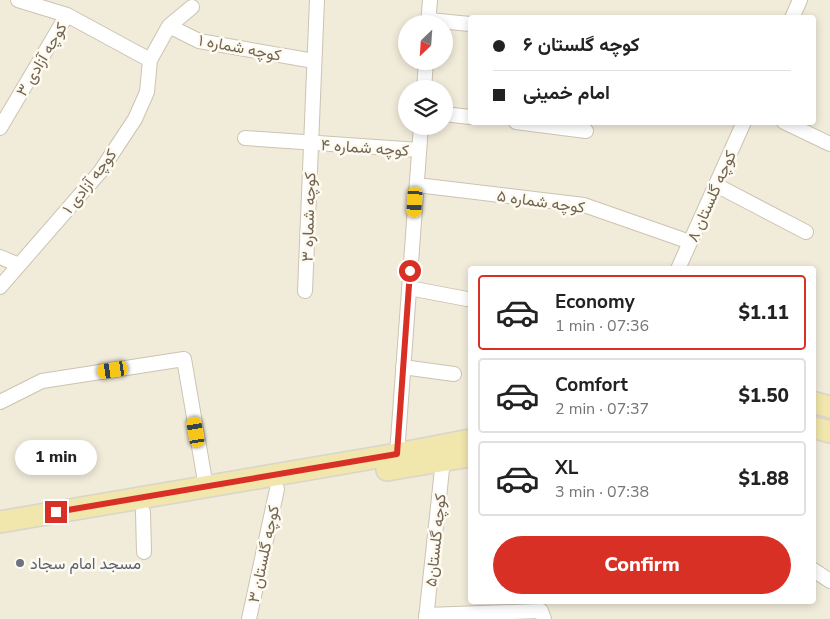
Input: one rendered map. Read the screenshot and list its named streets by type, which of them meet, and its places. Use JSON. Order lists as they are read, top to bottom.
{
  "streets": {
    "street": [
      "کوچه شماره ۱",
      "کوچه آزادی ۳",
      "کوچه شماره ۴",
      "کوچه آزادی ۱",
      "کوچه گلستان ۸",
      "کوچه شماره ۵",
      "کوچه شماره ۳",
      "کوچه گلستان۵",
      "کوچه گلستان ۳"
    ]
  },
  "crossings": [
    ["کوچه شماره ۱", "کوچه شماره ۳"],
    ["کوچه شماره ۴", "کوچه شماره ۳"],
    ["کوچه گلستان ۸", "کوچه شماره ۵"]
  ],
  "places": ["مسجد امام سجاد"],
  "north": "bottom left",
  "page": {
    "banner": ["کوچه گلستان ۶", "امام خمینی"],
    "list": [
      {
        "name": "Economy",
        "note": "1 min · 07:36",
        "value": "$1.11"
      },
      {
        "name": "Comfort",
        "note": "2 min · 07:37",
        "value": "$1.50"
      },
      {
        "name": "XL",
        "note": "3 min · 07:38",
        "value": "$1.88"
      }
    ],
    "bubble": "1 min",
    "buttons": "Confirm"
  }
}
